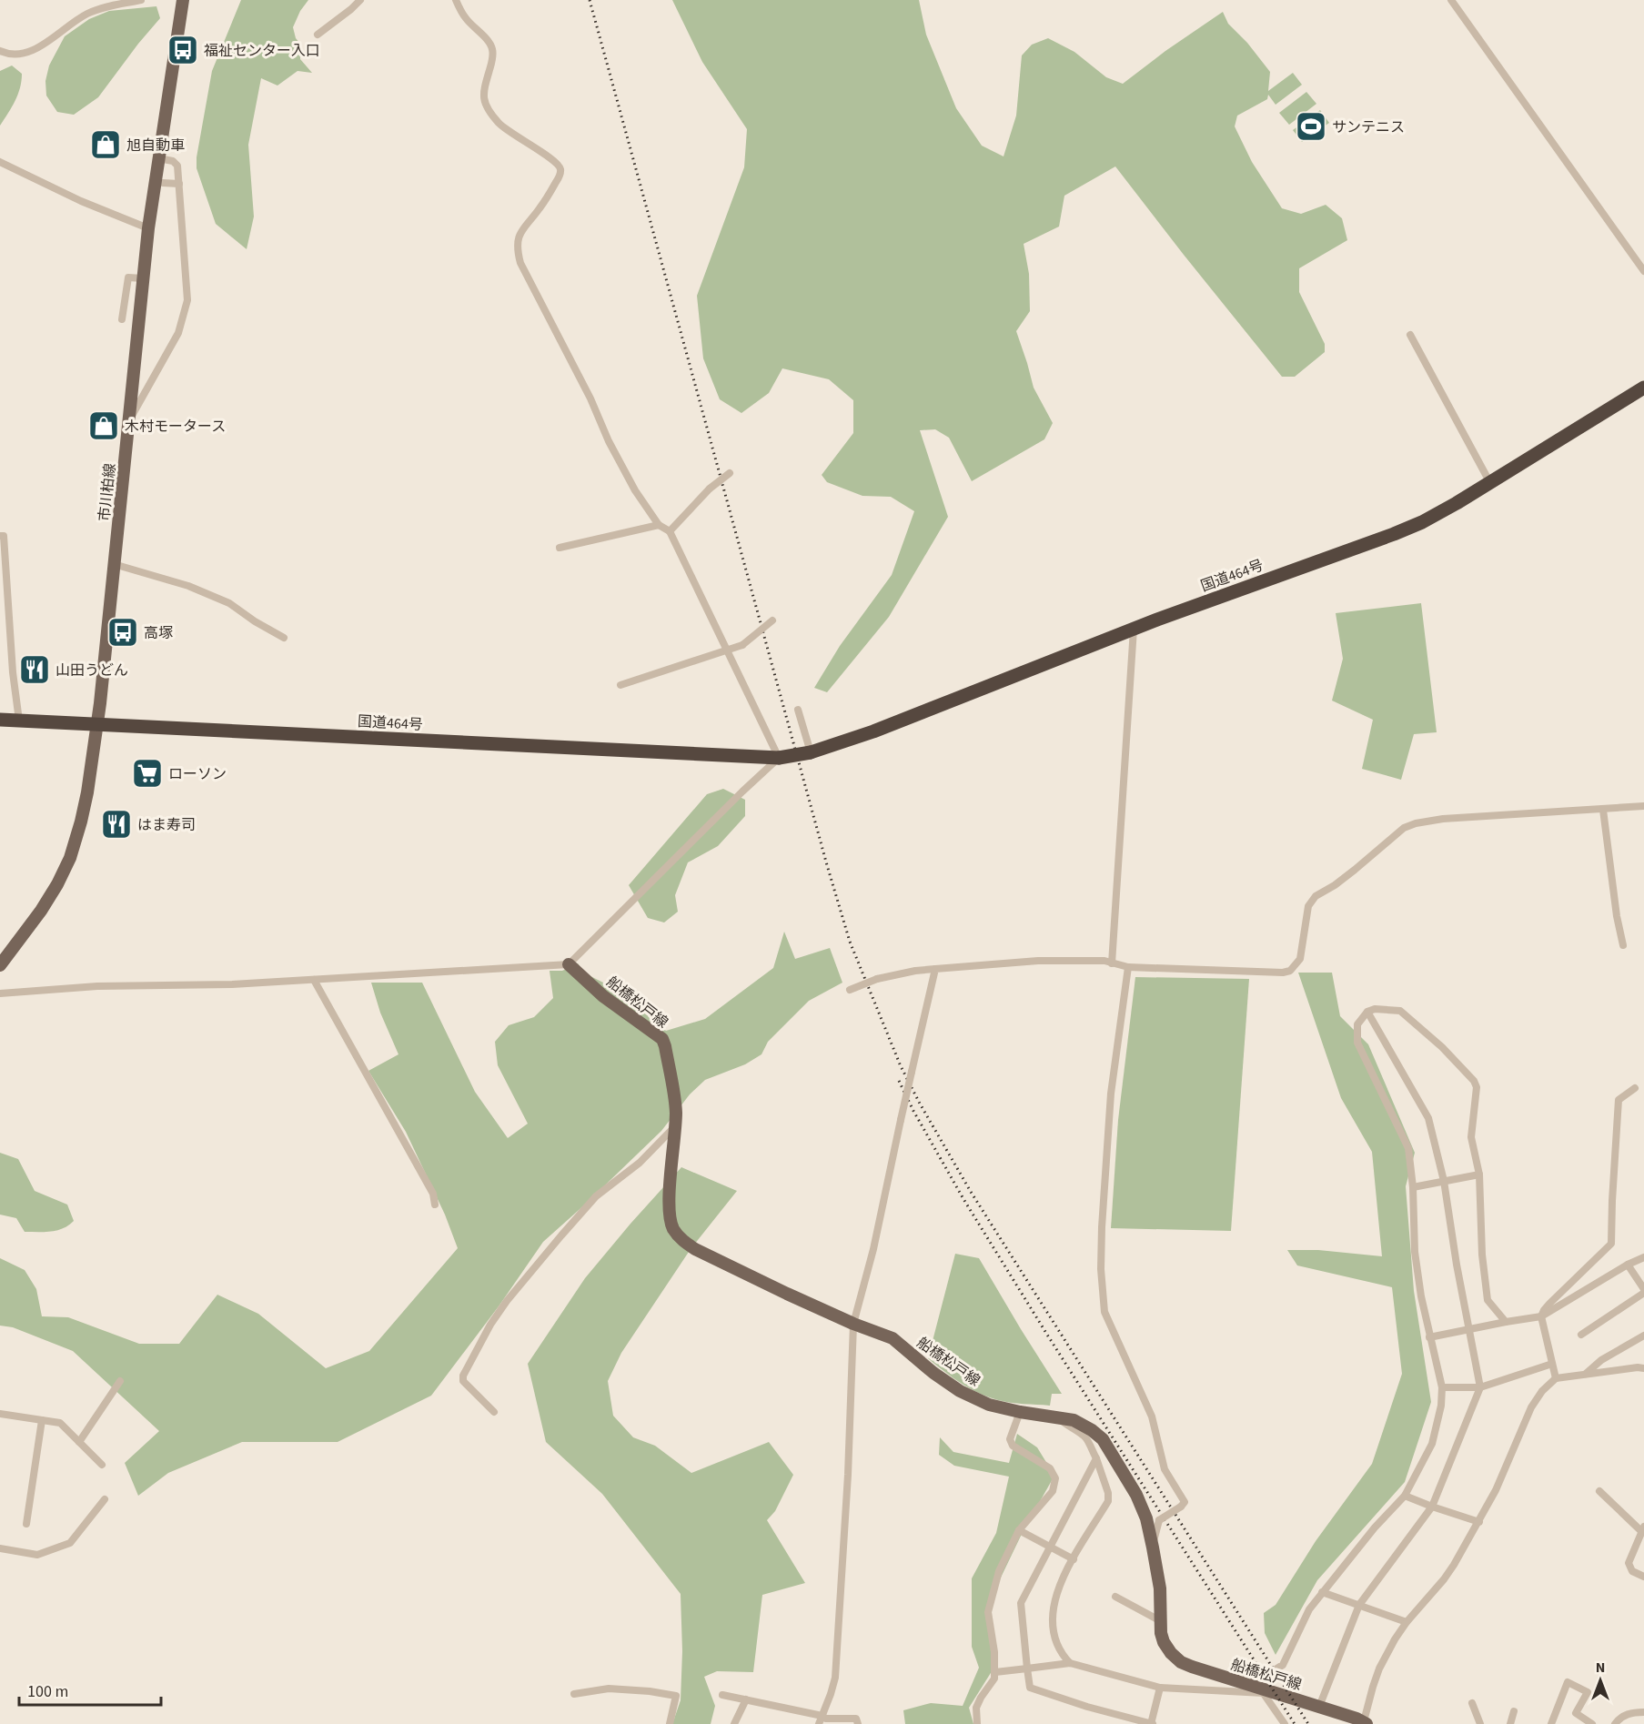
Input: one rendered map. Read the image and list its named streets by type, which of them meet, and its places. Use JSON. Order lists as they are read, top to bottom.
{
  "streets": {
    "highway": ["国道464号"],
    "main road": ["市川柏線", "船橋松戸線"]
  },
  "crossings": [
    ["市川柏線", "国道464号"]
  ],
  "places": {
    "bus stop": ["福祉センター入口", "高塚"],
    "sports": ["サンテニス"],
    "shop": ["旭自動車", "木村モータース"],
    "restaurant": ["山田うどん", "はま寿司"],
    "supermarket": ["ローソン"]
  },
  "scale_bar": "100 m",
  "north": "top"
}
